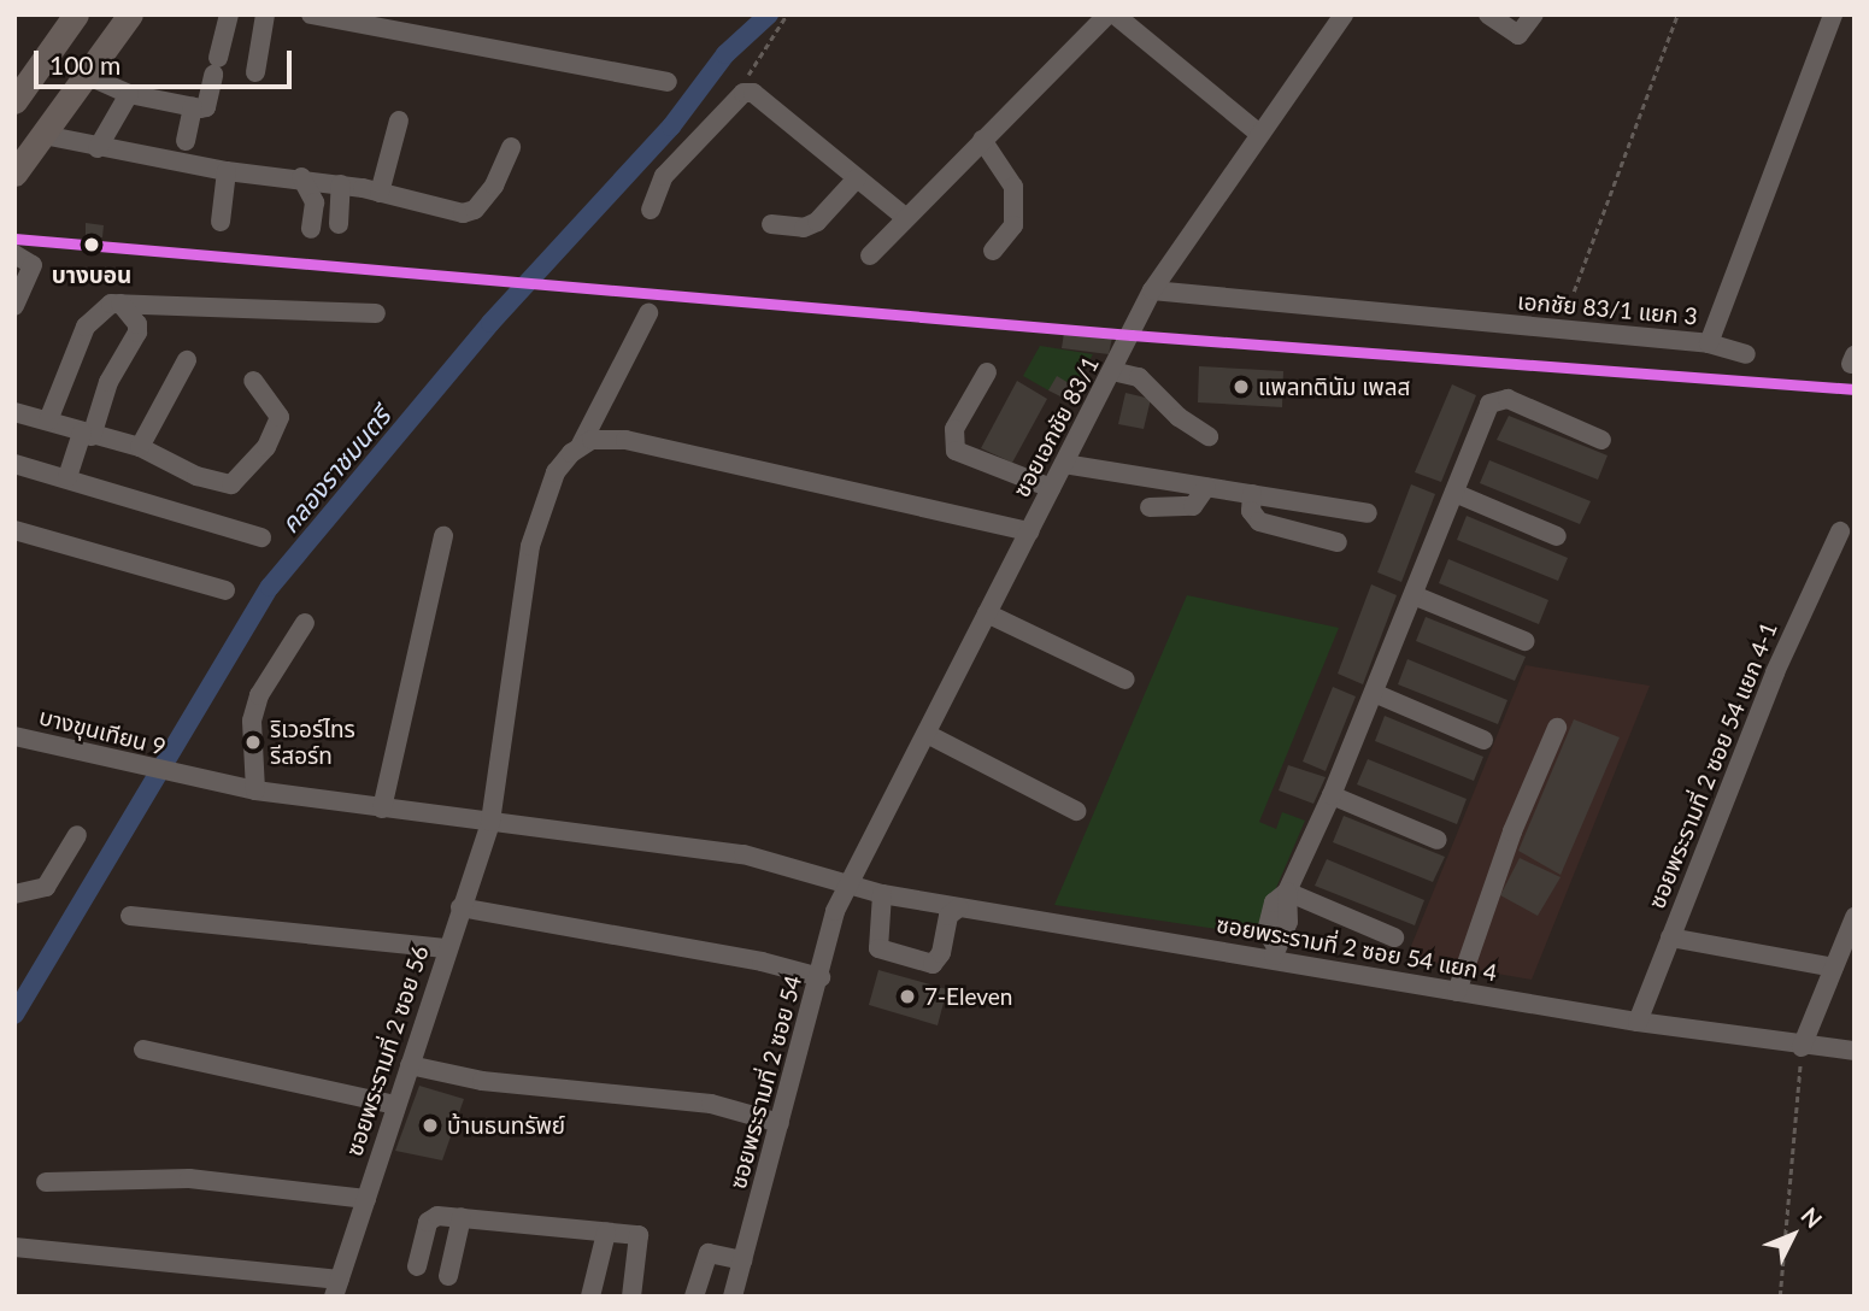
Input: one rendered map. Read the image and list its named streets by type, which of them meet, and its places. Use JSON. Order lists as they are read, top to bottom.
{
  "streets": {
    "street": [
      "เอกชัย 83/1 แยก 3",
      "ซอยเอกชัย 83/1",
      "บางขุนเทียน 9",
      "ซอยพระรามที่ 2 ซอย 54 แยก 4-1",
      "ซอยพระรามที่ 2 ซอย 54 แยก 4",
      "ซอยพระรามที่ 2 ซอย 56",
      "ซอยพระรามที่ 2 ซอย 54"
    ]
  },
  "crossings": [
    ["เอกชัย 83/1 แยก 3", "ซอยเอกชัย 83/1"],
    ["ซอยเอกชัย 83/1", "ซอยพระรามที่ 2 ซอย 54 แยก 4"],
    ["ซอยเอกชัย 83/1", "ซอยพระรามที่ 2 ซอย 54"],
    ["บางขุนเทียน 9", "ซอยพระรามที่ 2 ซอย 54 แยก 4"],
    ["บางขุนเทียน 9", "ซอยพระรามที่ 2 ซอย 56"],
    ["ซอยพระรามที่ 2 ซอย 54 แยก 4-1", "ซอยพระรามที่ 2 ซอย 54 แยก 4"],
    ["ซอยพระรามที่ 2 ซอย 54 แยก 4", "ซอยพระรามที่ 2 ซอย 56"],
    ["ซอยพระรามที่ 2 ซอย 54 แยก 4", "ซอยพระรามที่ 2 ซอย 54"]
  ],
  "water": ["คลองราชมนตรี"],
  "places": [
    "บางบอน",
    "แพลทตินัม เพลส",
    "ริเวอร์ไทร รีสอร์ท",
    "7-Eleven",
    "บ้านธนทรัพย์"
  ],
  "scale_bar": "100 m",
  "north": "top right"
}
